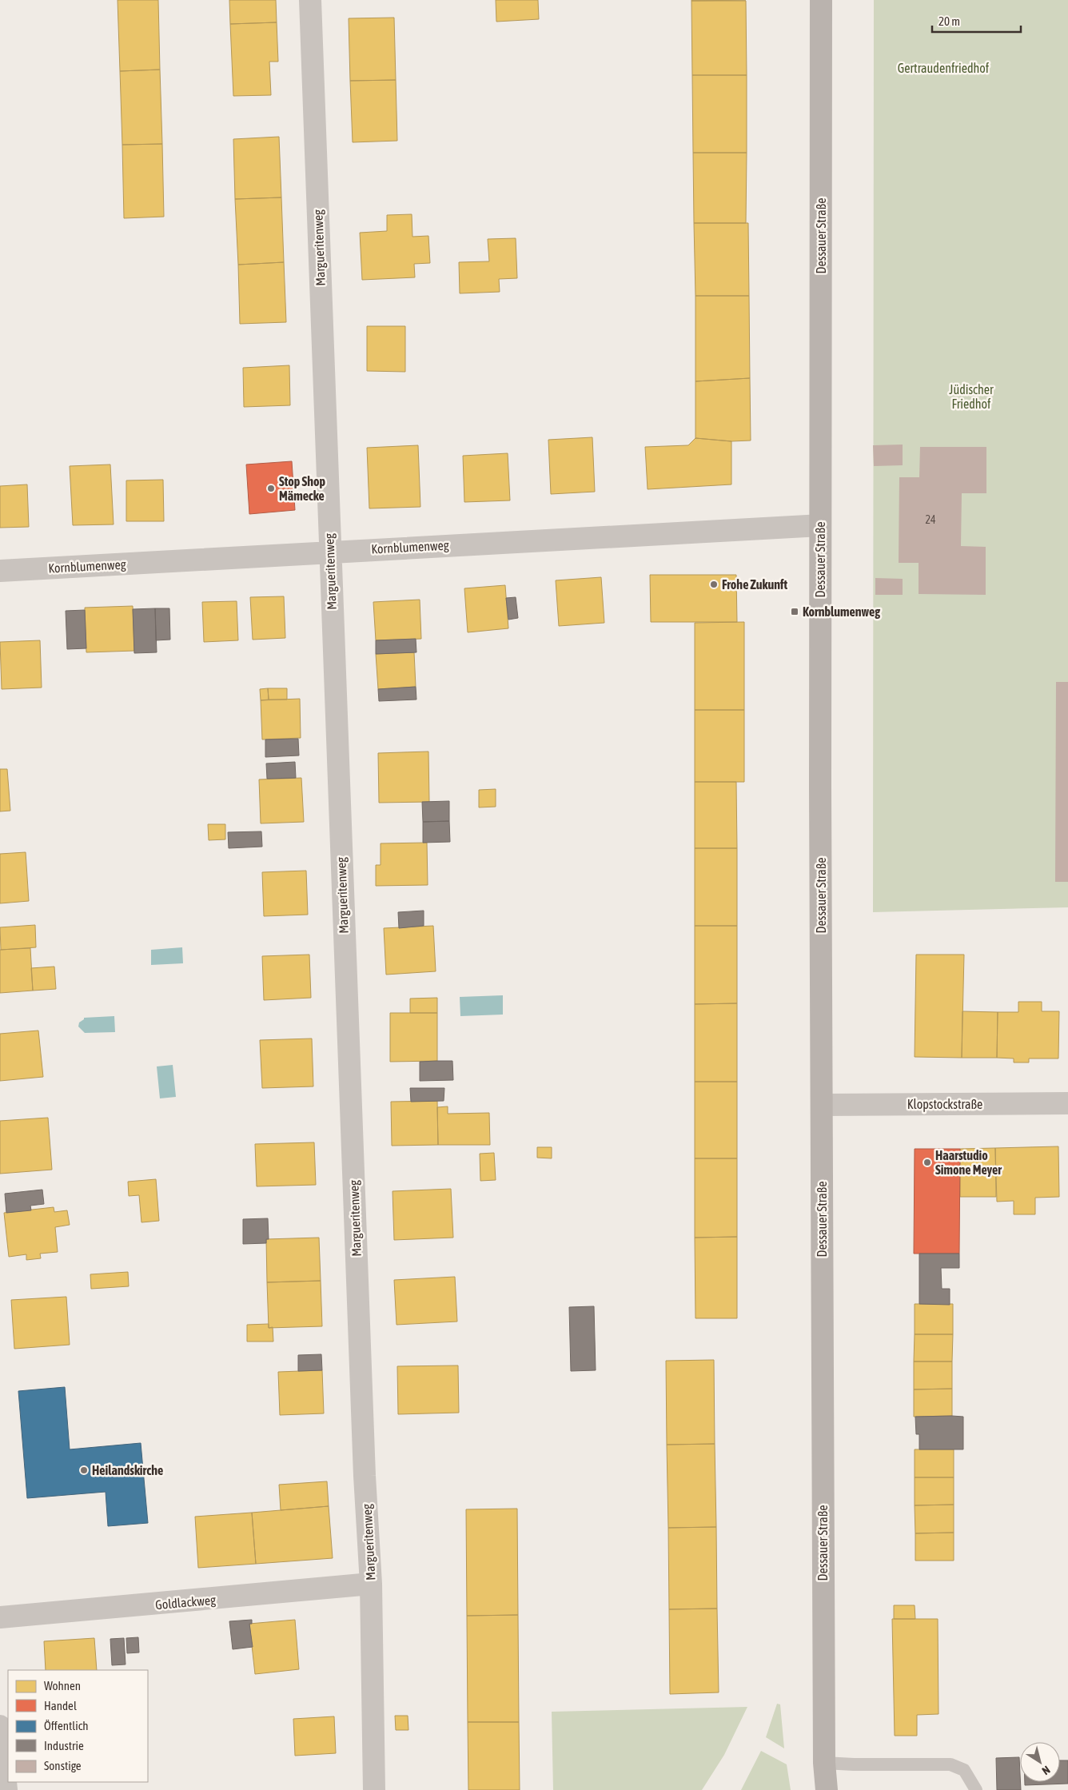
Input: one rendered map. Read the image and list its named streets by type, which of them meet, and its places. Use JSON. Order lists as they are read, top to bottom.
{
  "streets": {
    "main road": ["Dessauer Straße"],
    "street": [
      "Margueritenweg",
      "Kornblumenweg",
      "Klopstockstraße",
      "Goldlackweg"
    ]
  },
  "crossings": [
    ["Dessauer Straße", "Kornblumenweg"],
    ["Dessauer Straße", "Klopstockstraße"],
    ["Margueritenweg", "Kornblumenweg"],
    ["Margueritenweg", "Goldlackweg"]
  ],
  "parks": ["Gertraudenfriedhof", "Jüdischer Friedhof"],
  "places": {
    "other": [
      "Stop Shop Mämecke",
      "Frohe Zukunft",
      "Haarstudio Simone Meyer",
      "Heilandskirche"
    ],
    "transit": ["Kornblumenweg"]
  },
  "house_numbers": ["24"],
  "legend": [
    "Wohnen",
    "Handel",
    "Öffentlich",
    "Industrie",
    "Sonstige"
  ],
  "scale_bar": "20 m",
  "north": "bottom right"
}
